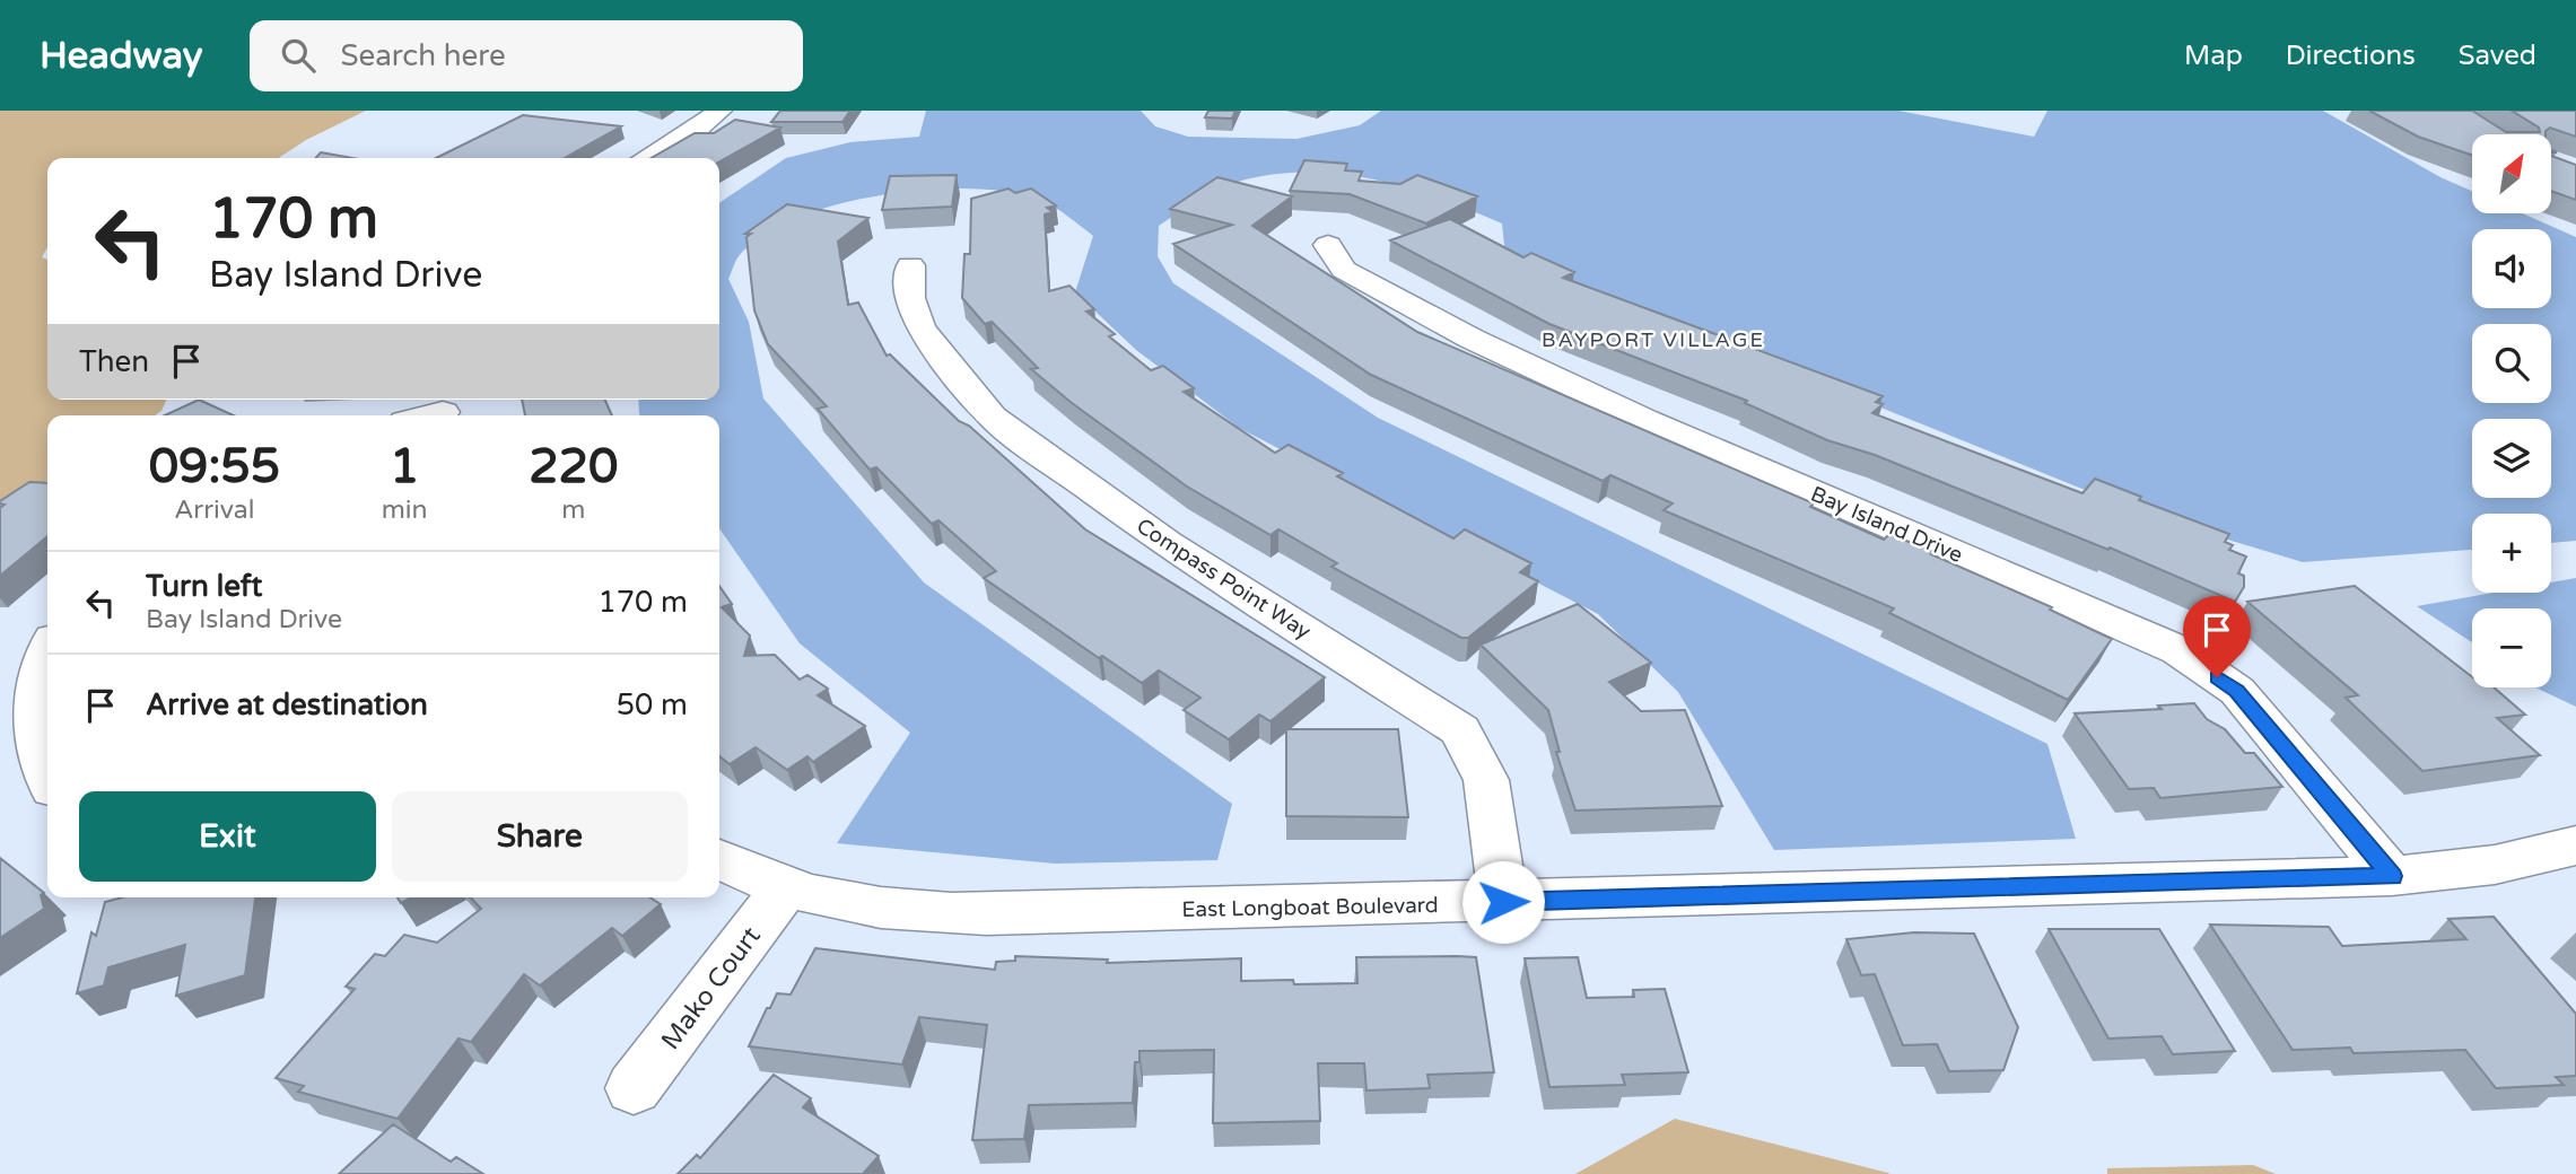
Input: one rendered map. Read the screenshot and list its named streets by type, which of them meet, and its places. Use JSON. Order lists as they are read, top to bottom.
{
  "streets": {
    "street": [
      "Bay Island Drive",
      "Compass Point Way",
      "East Longboat Boulevard",
      "Mako Court"
    ]
  },
  "crossings": [
    ["Bay Island Drive", "East Longboat Boulevard"],
    ["Compass Point Way", "East Longboat Boulevard"],
    ["East Longboat Boulevard", "Mako Court"]
  ],
  "districts": ["BAYPORT VILLAGE"],
  "north": "top right",
  "page": {
    "header": "Headway",
    "search": "Search here",
    "nav": ["Map", "Directions", "Saved"],
    "map_buttons": ["+", "−"],
    "turn": ["170 m", "Bay Island Drive"],
    "then": "Then",
    "eta": [
      "09:55",
      "Arrival",
      "1",
      "min",
      "220",
      "m"
    ],
    "list": [
      {
        "name": "Turn left",
        "note": "Bay Island Drive",
        "value": "170 m"
      },
      {
        "name": "Arrive at destination",
        "value": "50 m"
      }
    ],
    "buttons": ["Exit", "Share"]
  }
}
